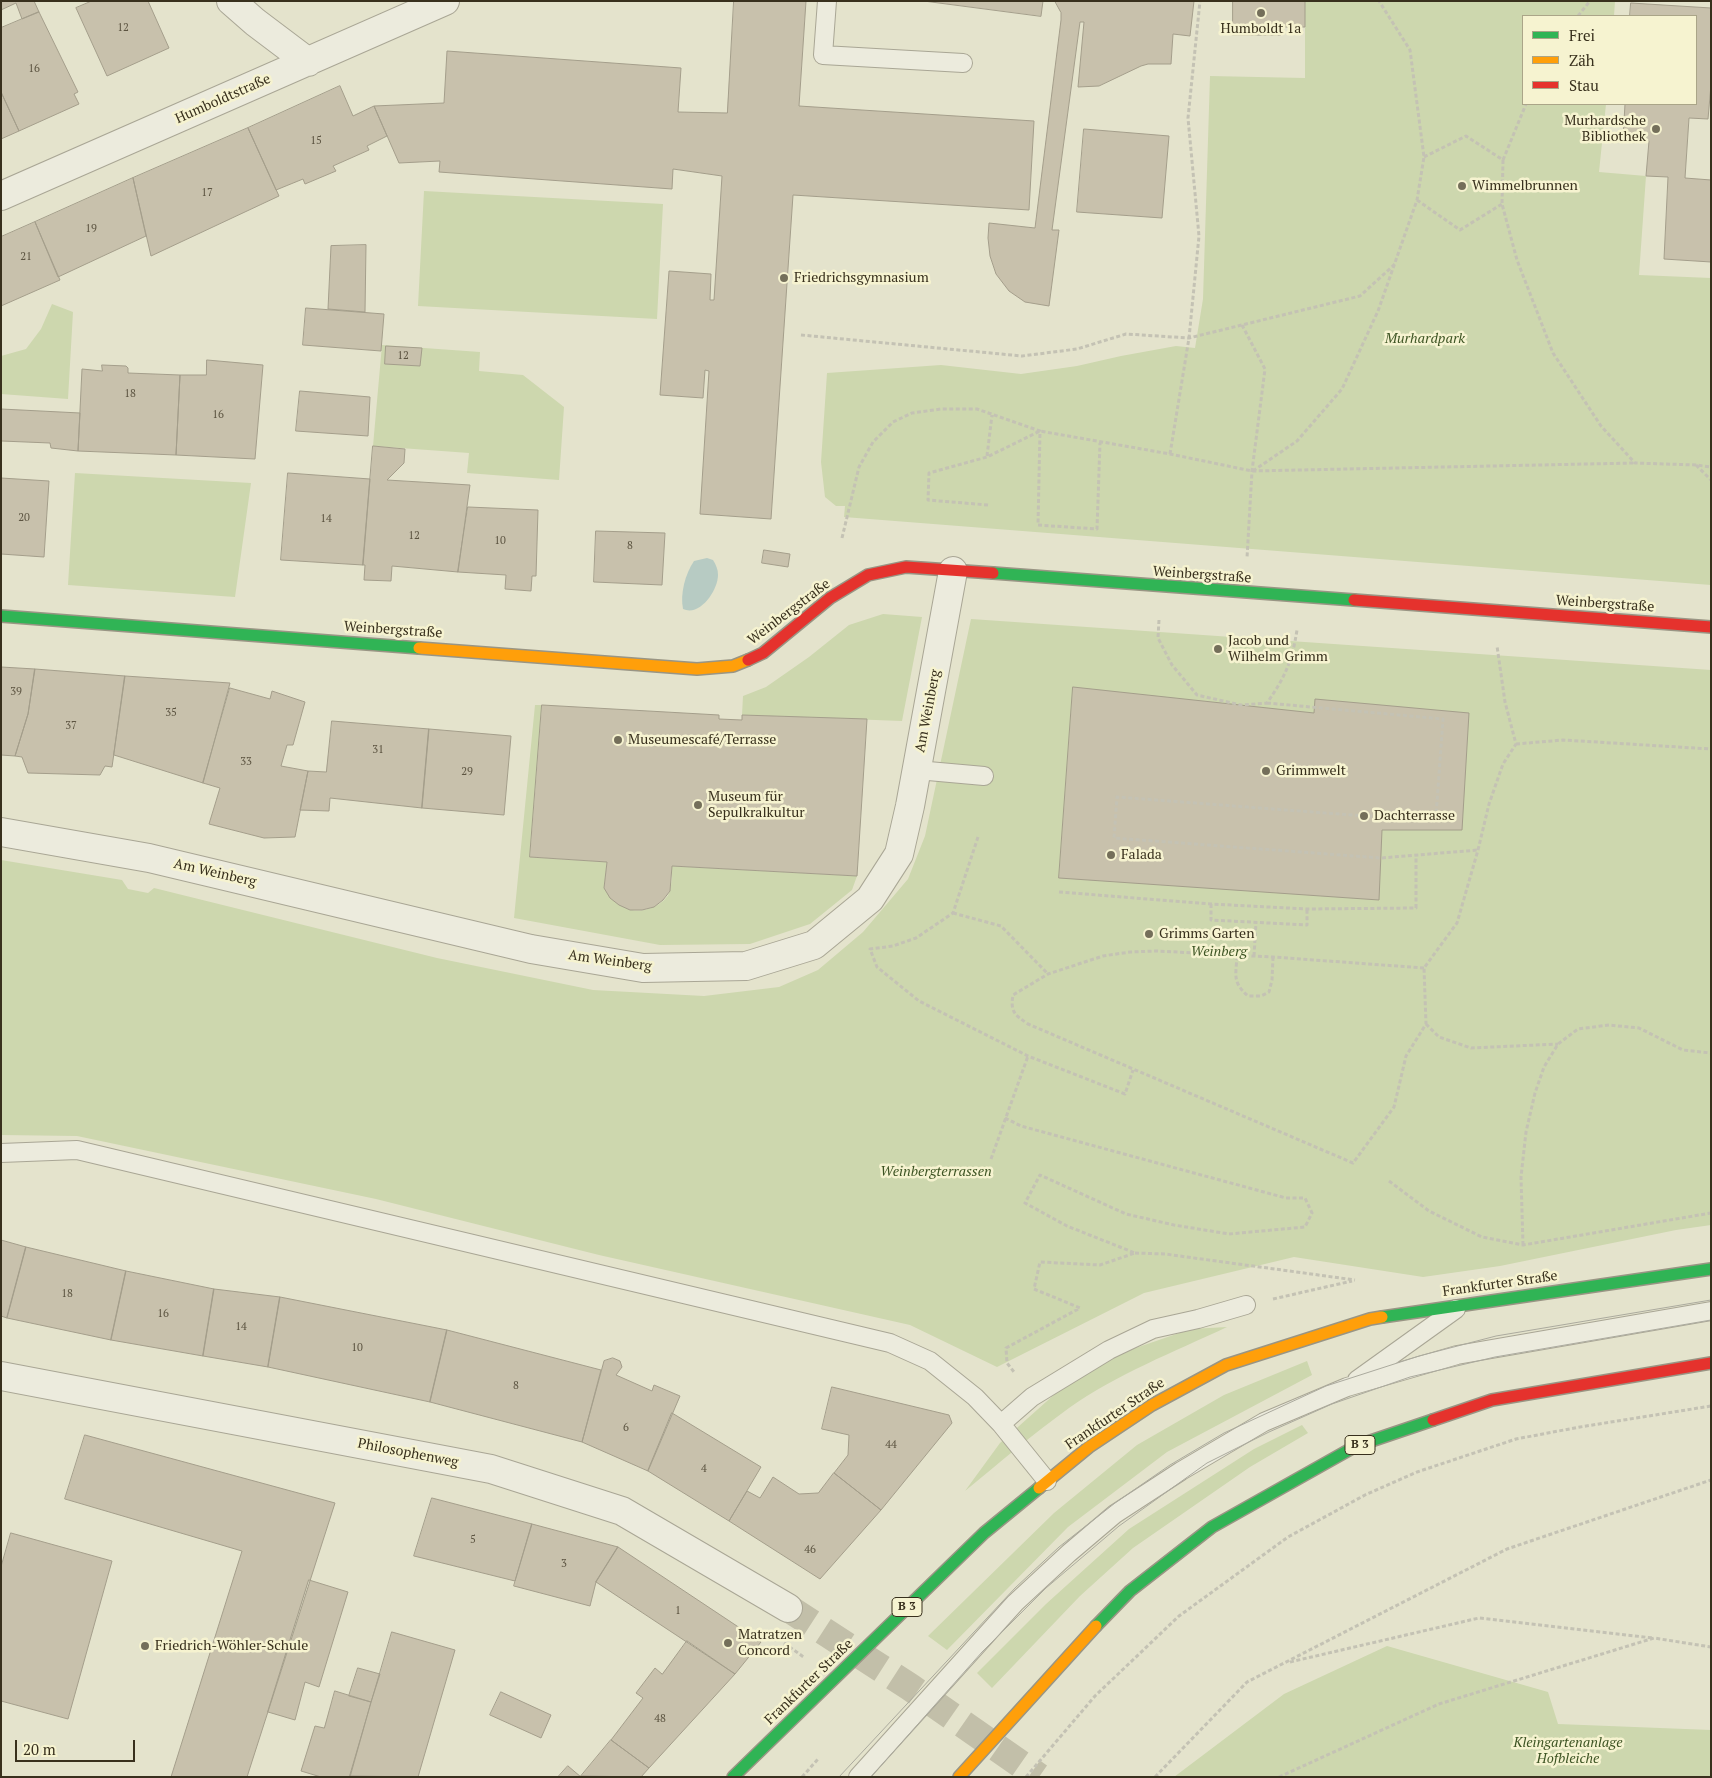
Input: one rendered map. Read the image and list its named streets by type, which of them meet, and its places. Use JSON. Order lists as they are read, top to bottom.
{
  "streets": {
    "main road": ["Weinbergstraße", "Frankfurter Straße", "B 3"],
    "street": ["Humboldtstraße", "Am Weinberg", "Philosophenweg"]
  },
  "crossings": [
    ["Weinbergstraße", "Am Weinberg"]
  ],
  "parks": [
    "Murhardpark",
    "Weinberg",
    "Weinbergterrassen",
    "Kleingartenanlage Hofbleiche"
  ],
  "places": [
    "Humboldt 1a",
    "Murhardsche Bibliothek",
    "Wimmelbrunnen",
    "Friedrichsgymnasium",
    "Jacob und Wilhelm Grimm",
    "Museumescafé/Terrasse",
    "Grimmwelt",
    "Museum für Sepulkralkultur",
    "Dachterrasse",
    "Falada",
    "Grimms Garten",
    "Matratzen Concord",
    "Friedrich-Wöhler-Schule"
  ],
  "house_numbers": [
    "12",
    "16",
    "15",
    "17",
    "19",
    "21",
    "12",
    "18",
    "16",
    "20",
    "14",
    "12",
    "10",
    "8",
    "39",
    "35",
    "37",
    "31",
    "33",
    "29",
    "18",
    "16",
    "14",
    "10",
    "8",
    "6",
    "44",
    "4",
    "5",
    "46",
    "3",
    "1",
    "48"
  ],
  "legend": ["Frei", "Zäh", "Stau"],
  "scale_bar": "20 m"
}
